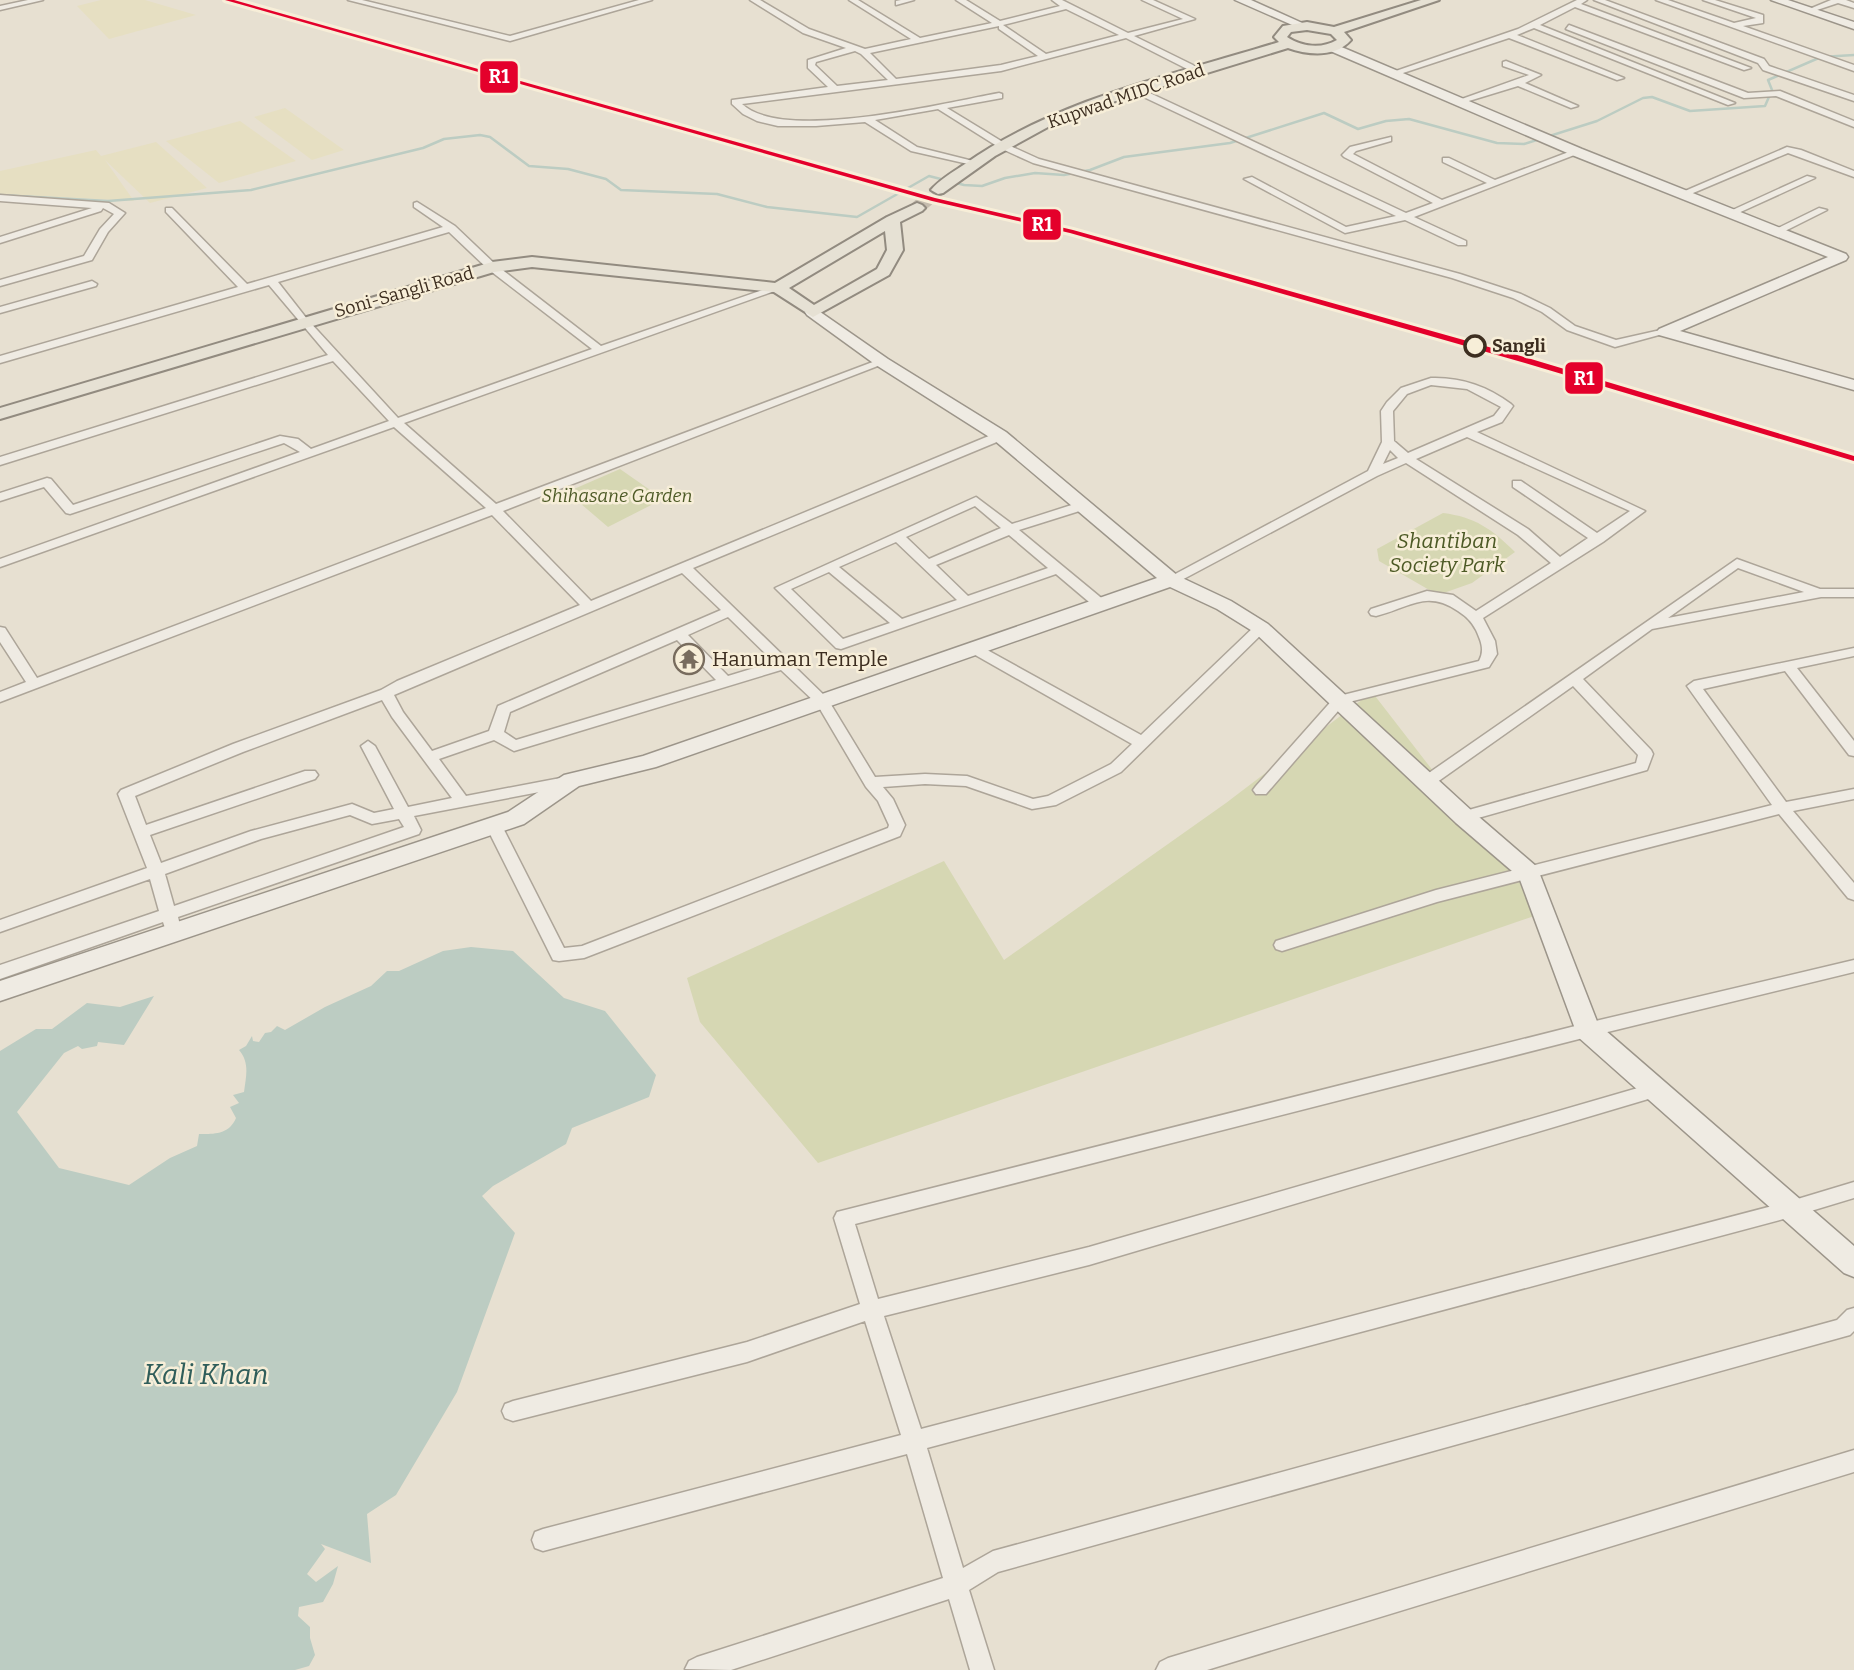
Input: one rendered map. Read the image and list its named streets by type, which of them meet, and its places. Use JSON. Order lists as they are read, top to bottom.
{
  "streets": {
    "main road": ["Kupwad MIDC Road", "Soni-Sangli Road"]
  },
  "water": ["Kali Khan"],
  "parks": ["Shihasane Garden", "Shantiban Society Park"],
  "places": {
    "other": ["Sangli"],
    "temple": ["Hanuman Temple"]
  },
  "lines": ["transit line R1"]
}
